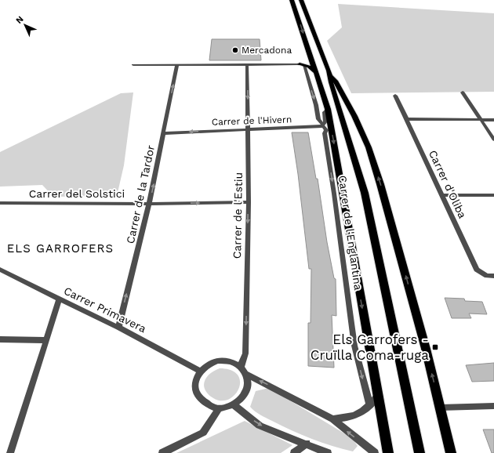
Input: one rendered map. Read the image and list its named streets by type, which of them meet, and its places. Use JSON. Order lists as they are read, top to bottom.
{
  "streets": {
    "street": [
      "Carrer de l'Hivern",
      "Carrer d'Oliba",
      "Carrer del Solstici",
      "Carrer de la Tardor",
      "Carrer de l'Estiu",
      "Carrer de l'Englantina",
      "Carrer Primavera"
    ]
  },
  "crossings": [
    ["Carrer de l'Hivern", "Carrer de la Tardor"],
    ["Carrer de l'Hivern", "Carrer de l'Estiu"],
    ["Carrer de l'Hivern", "Carrer de l'Englantina"],
    ["Carrer del Solstici", "Carrer de la Tardor"],
    ["Carrer del Solstici", "Carrer de l'Estiu"],
    ["Carrer de la Tardor", "Carrer Primavera"],
    ["Carrer de l'Estiu", "Carrer Primavera"]
  ],
  "one_way": [
    "Carrer de l'Hivern",
    "Carrer del Solstici",
    "Carrer de la Tardor",
    "Carrer de l'Estiu",
    "Carrer de l'Englantina"
  ],
  "districts": ["ELS GARROFERS"],
  "places": {
    "other": ["Mercadona"],
    "transit": ["Els Garrofers - Cruïlla Coma-ruga"]
  },
  "north": "top left"
}
